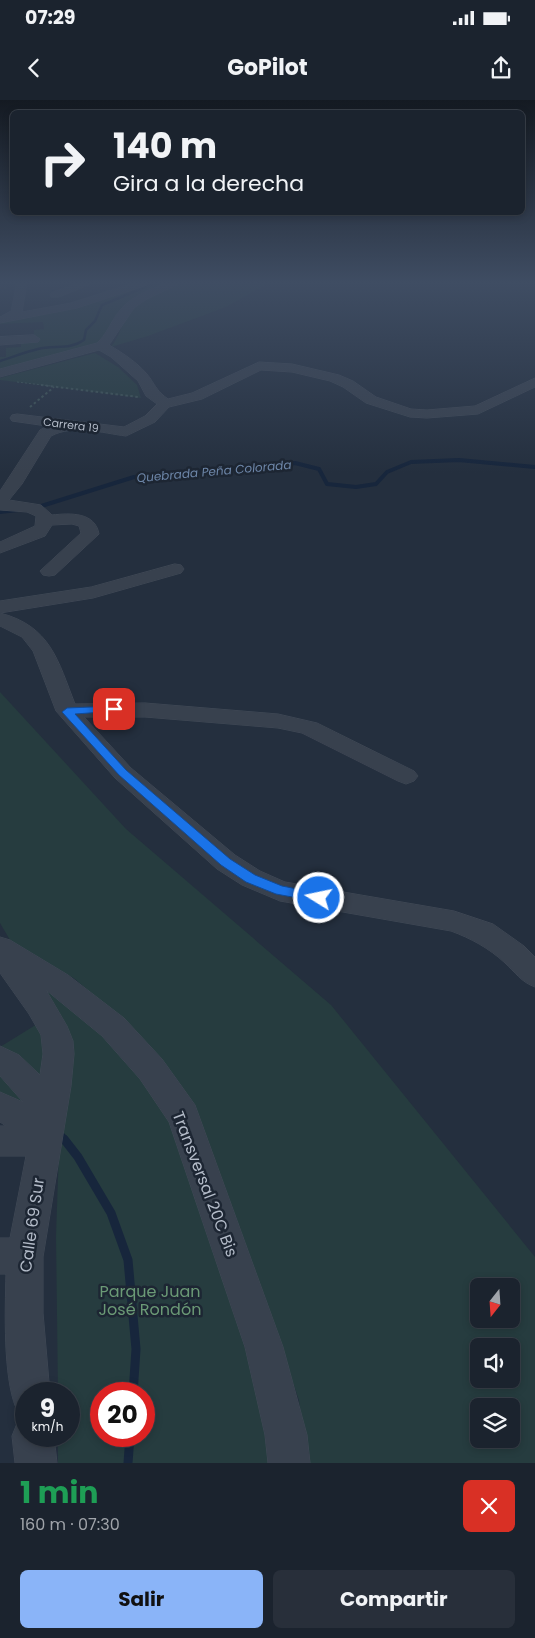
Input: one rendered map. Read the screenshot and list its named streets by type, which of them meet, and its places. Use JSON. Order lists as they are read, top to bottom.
{
  "streets": {
    "street": ["Carrera 19", "Transversal 20C Bis", "Calle 69 Sur"]
  },
  "crossings": [
    ["Transversal 20C Bis", "Calle 69 Sur"]
  ],
  "water": ["Quebrada Peña Colorada"],
  "parks": ["Parque Juan José Rondón"],
  "north": "bottom",
  "page": {
    "status": "07:29",
    "header": "GoPilot",
    "turn": ["140 m", "Gira a la derecha"],
    "speed": "9 km/h",
    "limit": "20",
    "heading": ["1 min", "160 m · 07:30"],
    "buttons": ["Salir", "Compartir"]
  }
}
